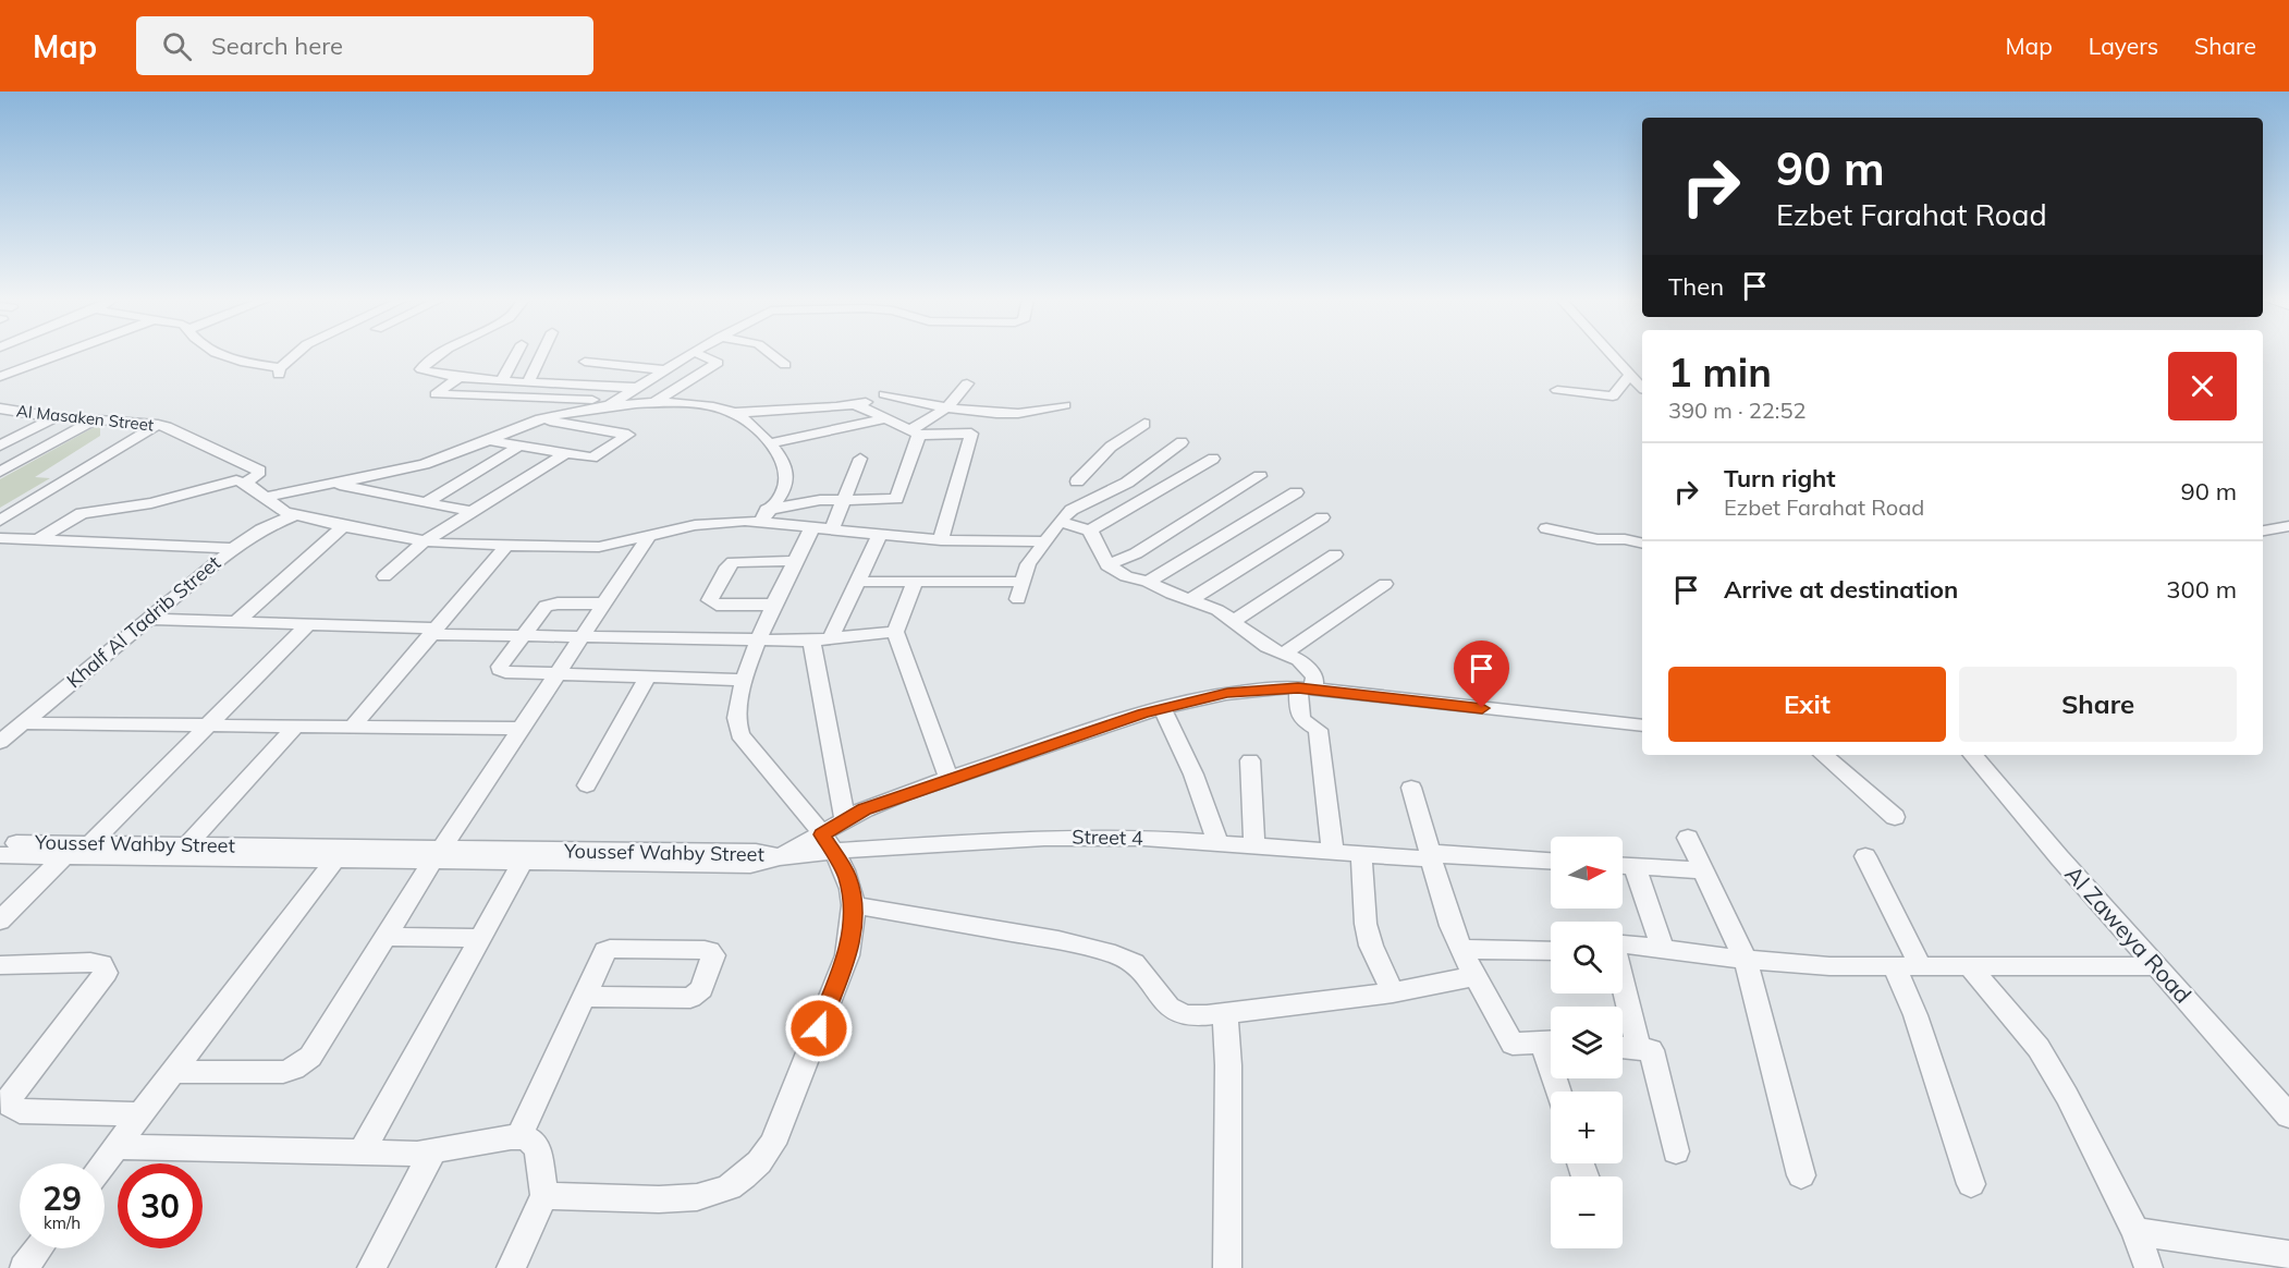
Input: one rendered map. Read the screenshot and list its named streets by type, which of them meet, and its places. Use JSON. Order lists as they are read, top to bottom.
{
  "streets": {
    "street": [
      "Al Masaken Street",
      "Khalf Al Tadrib Street",
      "Street 4",
      "Youssef Wahby Street",
      "Al Zaweya Road"
    ]
  },
  "crossings": [
    ["Street 4", "Youssef Wahby Street"]
  ],
  "north": "right",
  "page": {
    "header": "Map",
    "search": "Search here",
    "nav": ["Map", "Layers", "Share"],
    "turn": ["90 m", "Ezbet Farahat Road"],
    "then": "Then",
    "heading": ["1 min", "390 m · 22:52"],
    "list": [
      {
        "name": "Turn right",
        "note": "Ezbet Farahat Road",
        "value": "90 m"
      },
      {
        "name": "Arrive at destination",
        "value": "300 m"
      }
    ],
    "buttons": ["Exit", "Share"],
    "map_buttons": ["+", "−"],
    "speed": "29 km/h",
    "limit": "30"
  }
}
